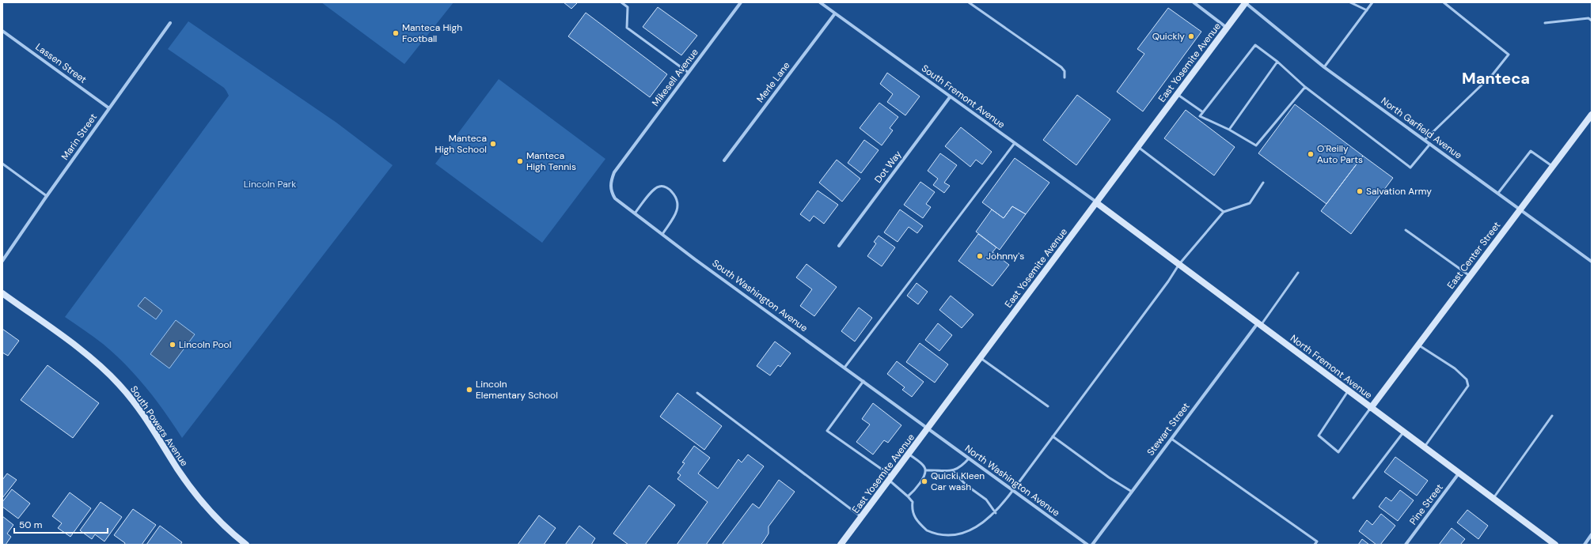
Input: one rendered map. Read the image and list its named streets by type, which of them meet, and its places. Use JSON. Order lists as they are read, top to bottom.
{
  "streets": {
    "street": [
      "East Yosemite Avenue",
      "Lassen Street",
      "Mikesell Avenue",
      "Merle Lane",
      "South Fremont Avenue",
      "North Garfield Avenue",
      "Marin Street",
      "Dot Way",
      "East Center Street",
      "South Washington Avenue",
      "North Fremont Avenue",
      "South Powers Avenue",
      "Stewart Street",
      "North Washington Avenue",
      "Pine Street"
    ]
  },
  "crossings": [
    ["East Yosemite Avenue", "South Fremont Avenue"],
    ["East Yosemite Avenue", "North Garfield Avenue"],
    ["East Yosemite Avenue", "South Washington Avenue"],
    ["East Yosemite Avenue", "North Fremont Avenue"],
    ["East Yosemite Avenue", "North Washington Avenue"],
    ["Lassen Street", "Marin Street"],
    ["Mikesell Avenue", "South Washington Avenue"],
    ["Merle Lane", "South Fremont Avenue"],
    ["South Fremont Avenue", "Dot Way"],
    ["South Fremont Avenue", "North Fremont Avenue"],
    ["North Garfield Avenue", "East Center Street"],
    ["East Center Street", "North Fremont Avenue"],
    ["South Washington Avenue", "North Washington Avenue"],
    ["North Fremont Avenue", "Stewart Street"],
    ["North Fremont Avenue", "Pine Street"]
  ],
  "districts": ["Manteca"],
  "parks": ["Lincoln Park"],
  "places": [
    "Manteca High Football",
    "Quickly",
    "Manteca High School",
    "O'Reilly Auto Parts",
    "Manteca High Tennis",
    "Salvation Army",
    "Johnny's",
    "Lincoln Pool",
    "Lincoln Elementary School",
    "Quicki Kleen Car wash"
  ],
  "scale_bar": "50 m"
}
